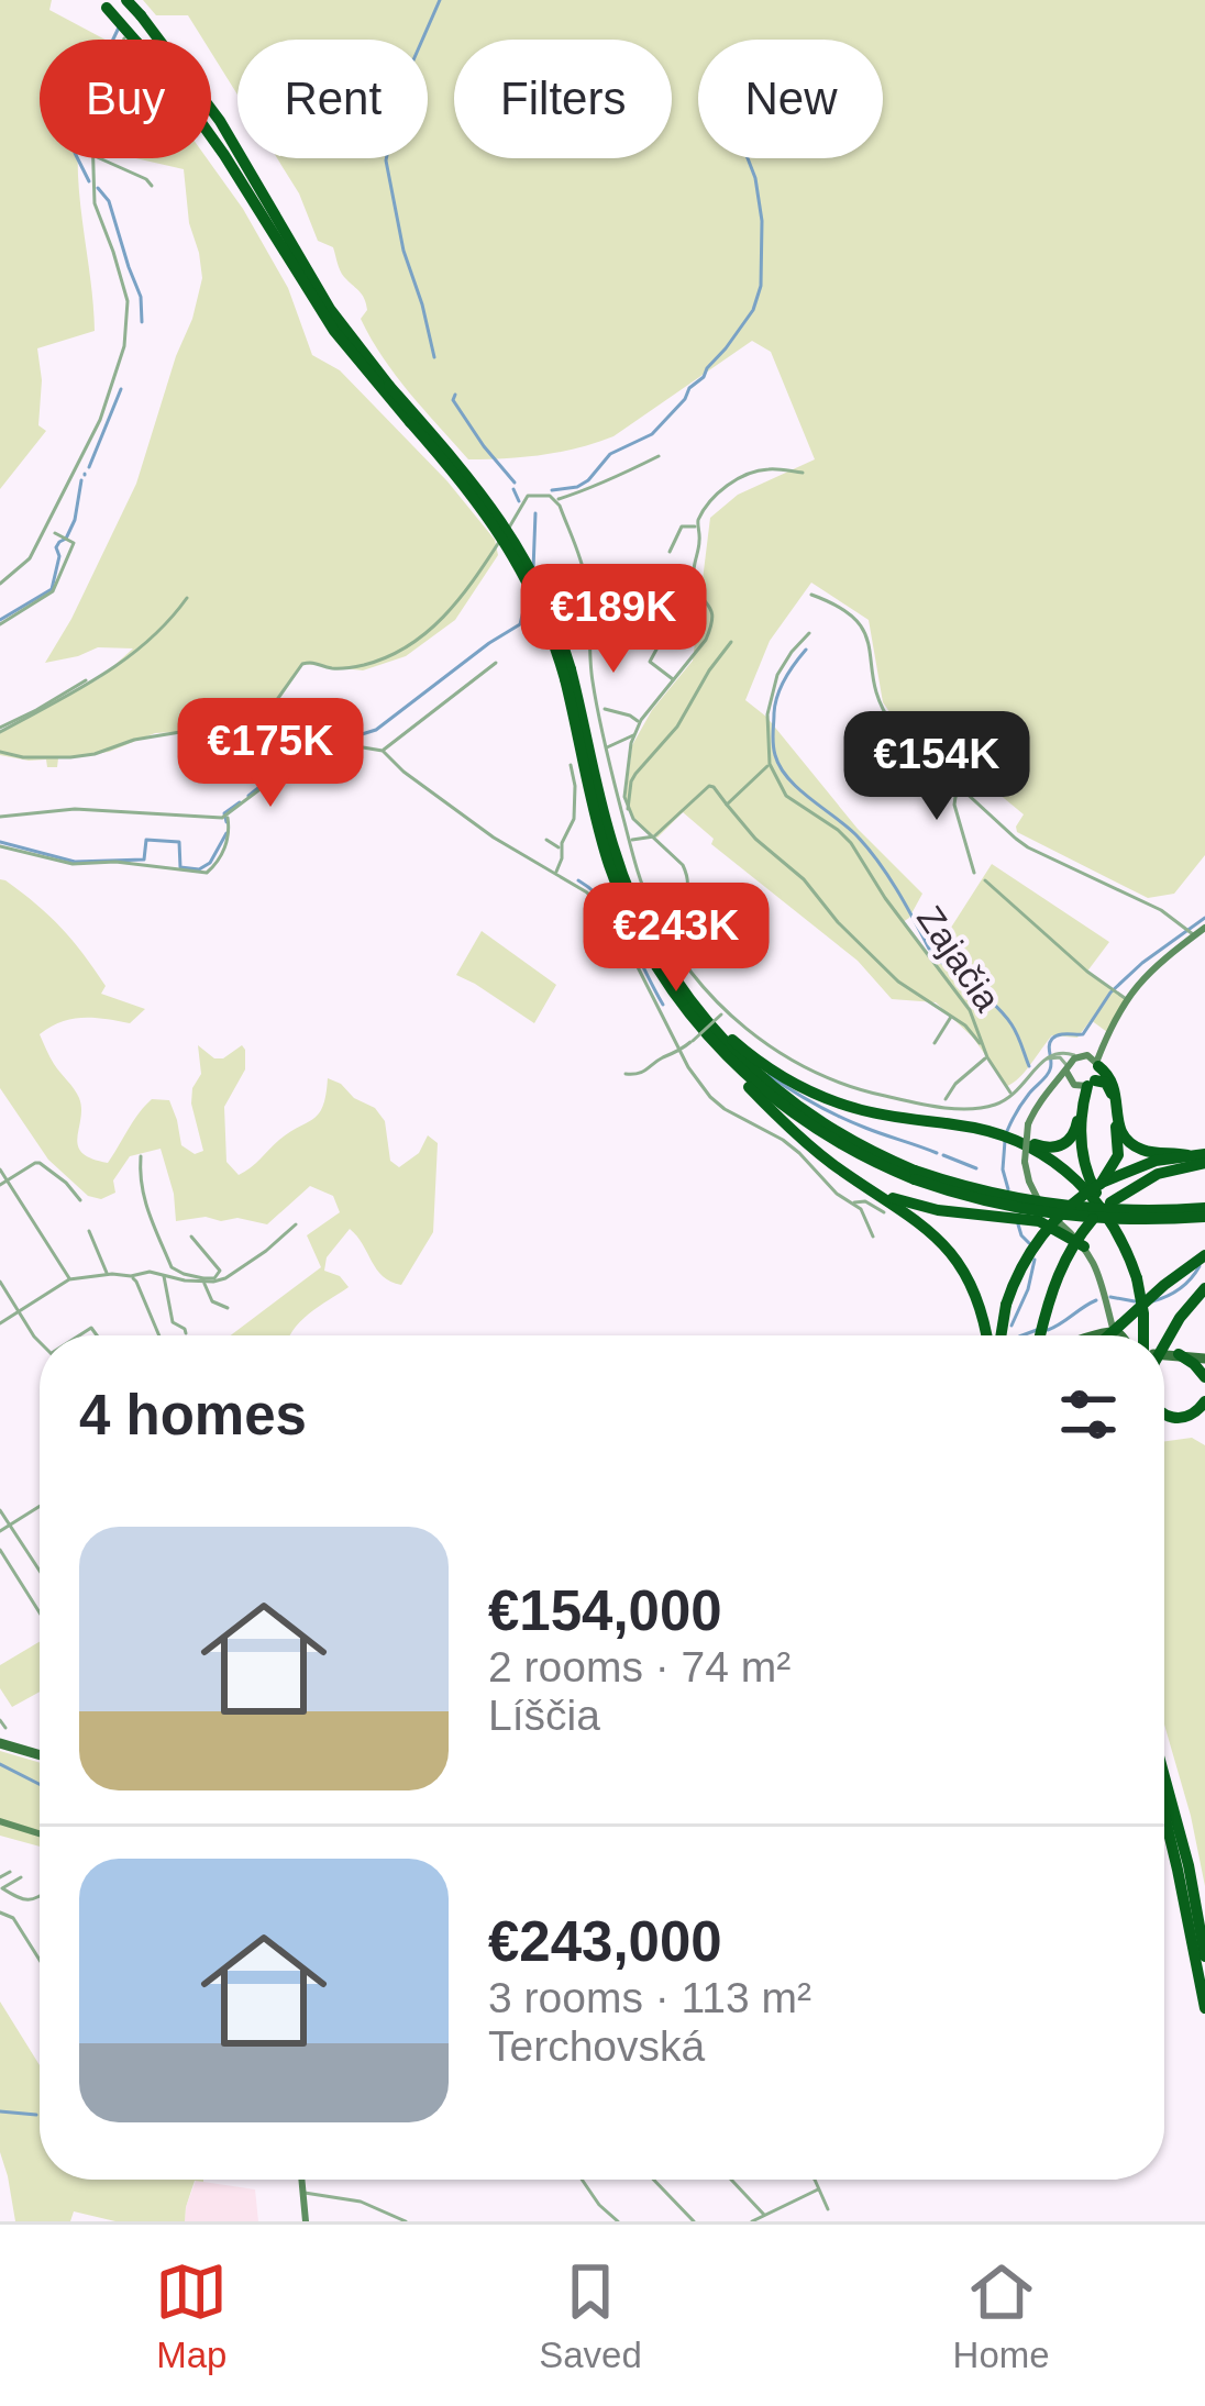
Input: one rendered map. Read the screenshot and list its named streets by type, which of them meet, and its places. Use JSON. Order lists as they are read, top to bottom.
{
  "streets": {
    "street": ["Zajačia"]
  },
  "page": {
    "chip": [
      "Buy",
      "Rent",
      "Filters",
      "New"
    ],
    "price": [
      "€189K",
      "€175K",
      "€154K",
      "€243K"
    ],
    "heading": "4 homes",
    "list": [
      {
        "name": "€154,000",
        "note": "2 rooms · 74 m² · Líščia"
      },
      {
        "name": "€243,000",
        "note": "3 rooms · 113 m² · Terchovská"
      }
    ],
    "tabs": ["Map", "Saved", "Home"]
  }
}
